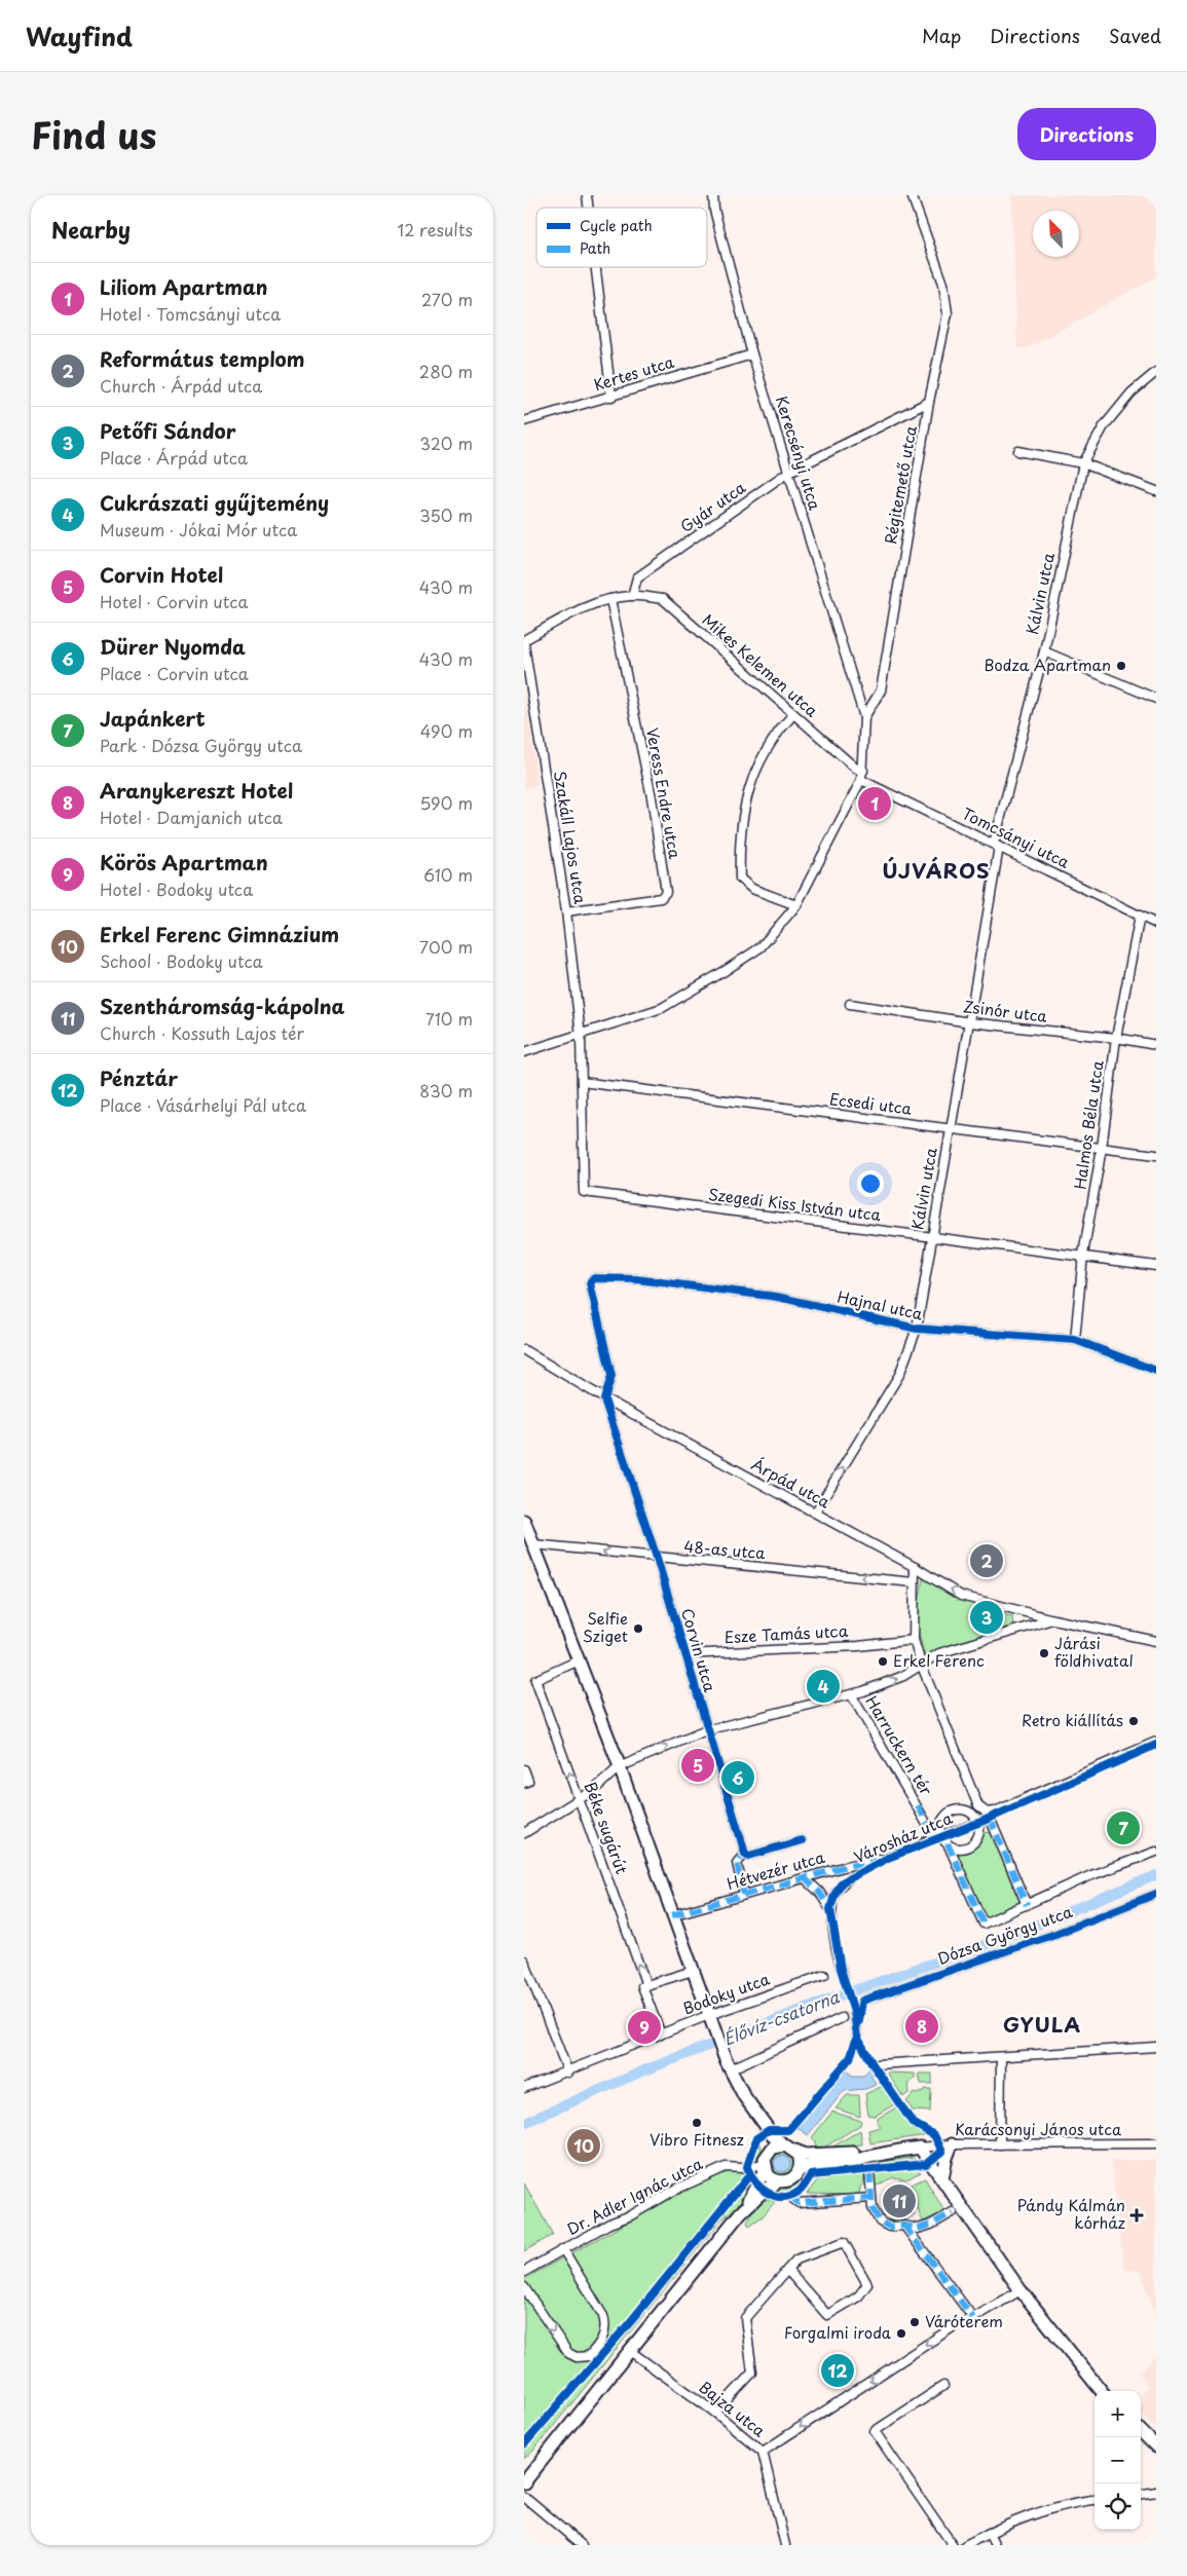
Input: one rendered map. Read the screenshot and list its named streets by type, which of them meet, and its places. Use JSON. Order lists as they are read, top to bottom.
{
  "streets": {
    "street": [
      "Kertes utca",
      "Kerecsényi utca",
      "Régitemető utca",
      "Gyár utca",
      "Kálvin utca",
      "Mikes Kelemen utca",
      "Veress Endre utca",
      "Szakáll Lajos utca",
      "Tomcsányi utca",
      "Zsinór utca",
      "Ecsedi utca",
      "Halmos Béla utca",
      "Szegedi Kiss István utca",
      "Hajnal utca",
      "Árpád utca",
      "48-as utca",
      "Esze Tamás utca",
      "Corvin utca",
      "Harruckern tér",
      "Béke sugárút",
      "Városház utca",
      "Hétvezér utca",
      "Dózsa György utca",
      "Bodoky utca",
      "Karácsonyi János utca",
      "Dr. Adler Ignác utca",
      "Bajza utca"
    ]
  },
  "crossings": [
    ["Kertes utca", "Kerecsényi utca"],
    ["Kerecsényi utca", "Régitemető utca"],
    ["Kerecsényi utca", "Gyár utca"],
    ["Régitemető utca", "Gyár utca"],
    ["Gyár utca", "Mikes Kelemen utca"],
    ["Kálvin utca", "Tomcsányi utca"],
    ["Kálvin utca", "Zsinór utca"],
    ["Kálvin utca", "Ecsedi utca"],
    ["Kálvin utca", "Szegedi Kiss István utca"],
    ["Kálvin utca", "Hajnal utca"],
    ["Kálvin utca", "Árpád utca"],
    ["Veress Endre utca", "Szakáll Lajos utca"],
    ["Szakáll Lajos utca", "Szegedi Kiss István utca"],
    ["Tomcsányi utca", "Halmos Béla utca"],
    ["Zsinór utca", "Halmos Béla utca"],
    ["Ecsedi utca", "Halmos Béla utca"],
    ["Ecsedi utca", "Szegedi Kiss István utca"],
    ["Halmos Béla utca", "Szegedi Kiss István utca"],
    ["Halmos Béla utca", "Hajnal utca"],
    ["Hajnal utca", "Árpád utca"],
    ["Hajnal utca", "Corvin utca"],
    ["Árpád utca", "Corvin utca"],
    ["48-as utca", "Corvin utca"],
    ["Esze Tamás utca", "Corvin utca"],
    ["Harruckern tér", "Városház utca"],
    ["Harruckern tér", "Dózsa György utca"],
    ["Béke sugárút", "Bodoky utca"],
    ["Városház utca", "Hétvezér utca"]
  ],
  "one_way": ["48-as utca"],
  "districts": ["ÚJVÁROS", "GYULA"],
  "water": ["Élővíz-csatorna"],
  "places": {
    "other": [
      "Bodza Apartman",
      "Selfie Sziget",
      "Járási földhivatal",
      "Erkel Ferenc",
      "Retro kiállítás",
      "Vibro Fitnesz",
      "Váróterem",
      "Forgalmi iroda"
    ],
    "health": ["Pándy Kálmán kórház"]
  },
  "legend": ["Cycle path", "Path"],
  "north": "top left",
  "page": {
    "header": "Wayfind",
    "nav": ["Map", "Directions", "Saved"],
    "title": "Find us",
    "buttons": "Directions",
    "heading": ["Nearby", "12 results"],
    "list": [
      {
        "mark": "1",
        "name": "Liliom Apartman",
        "note": "Hotel · Tomcsányi utca",
        "value": "270 m"
      },
      {
        "mark": "2",
        "name": "Református templom",
        "note": "Church · Árpád utca",
        "value": "280 m"
      },
      {
        "mark": "3",
        "name": "Petőfi Sándor",
        "note": "Place · Árpád utca",
        "value": "320 m"
      },
      {
        "mark": "4",
        "name": "Cukrászati gyűjtemény",
        "note": "Museum · Jókai Mór utca",
        "value": "350 m"
      },
      {
        "mark": "5",
        "name": "Corvin Hotel",
        "note": "Hotel · Corvin utca",
        "value": "430 m"
      },
      {
        "mark": "6",
        "name": "Dürer Nyomda",
        "note": "Place · Corvin utca",
        "value": "430 m"
      },
      {
        "mark": "7",
        "name": "Japánkert",
        "note": "Park · Dózsa György utca",
        "value": "490 m"
      },
      {
        "mark": "8",
        "name": "Aranykereszt Hotel",
        "note": "Hotel · Damjanich utca",
        "value": "590 m"
      },
      {
        "mark": "9",
        "name": "Körös Apartman",
        "note": "Hotel · Bodoky utca",
        "value": "610 m"
      },
      {
        "mark": "10",
        "name": "Erkel Ferenc Gimnázium",
        "note": "School · Bodoky utca",
        "value": "700 m"
      },
      {
        "mark": "11",
        "name": "Szentháromság-kápolna",
        "note": "Church · Kossuth Lajos tér",
        "value": "710 m"
      },
      {
        "mark": "12",
        "name": "Pénztár",
        "note": "Place · Vásárhelyi Pál utca",
        "value": "830 m"
      }
    ],
    "pins": [
      "1",
      "2",
      "3",
      "4",
      "5",
      "6",
      "7",
      "8",
      "9",
      "10",
      "11",
      "12"
    ],
    "map_buttons": ["+", "−"]
  }
}
